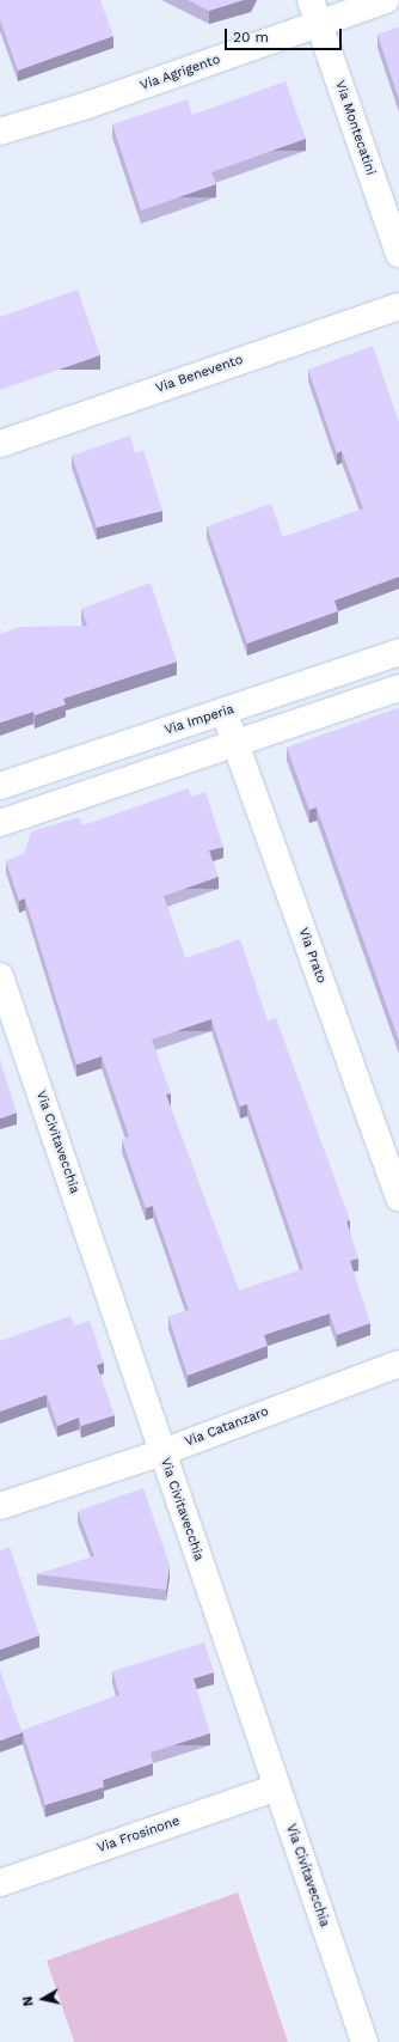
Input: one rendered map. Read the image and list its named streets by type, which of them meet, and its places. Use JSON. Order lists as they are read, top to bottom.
{
  "streets": {
    "street": [
      "Via Agrigento",
      "Via Montecatini",
      "Via Benevento",
      "Via Imperia",
      "Via Prato",
      "Via Civitavecchia",
      "Via Catanzaro",
      "Via Frosinone"
    ]
  },
  "crossings": [
    ["Via Agrigento", "Via Montecatini"],
    ["Via Imperia", "Via Prato"],
    ["Via Civitavecchia", "Via Catanzaro"],
    ["Via Civitavecchia", "Via Frosinone"]
  ],
  "scale_bar": "20 m",
  "north": "left"
}
